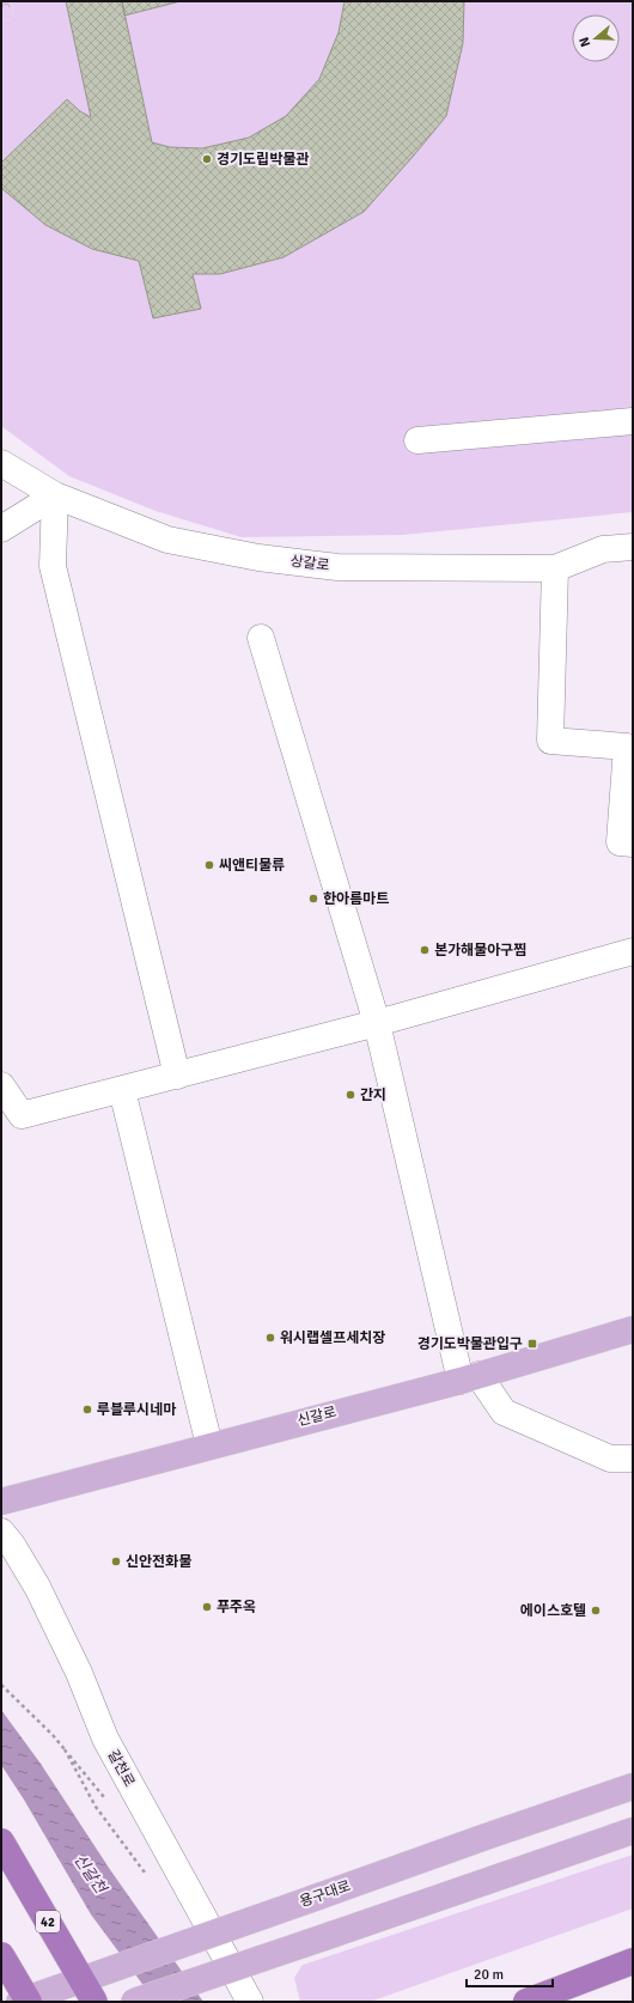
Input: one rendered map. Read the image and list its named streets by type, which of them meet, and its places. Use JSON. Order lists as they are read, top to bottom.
{
  "streets": {
    "highway": ["42"],
    "main road": ["신갈로", "용구대로"],
    "street": ["상갈로", "갈천로"]
  },
  "water": ["신갈천"],
  "places": {
    "other": [
      "경기도립박물관",
      "씨앤티물류",
      "한아름마트",
      "본가해물아구찜",
      "간지",
      "워시랩셀프세치장",
      "루블루시네마",
      "신안전화물",
      "푸주옥",
      "에이스호텔"
    ],
    "transit": ["경기도박물관입구"]
  },
  "scale_bar": "20 m",
  "north": "left"
}
